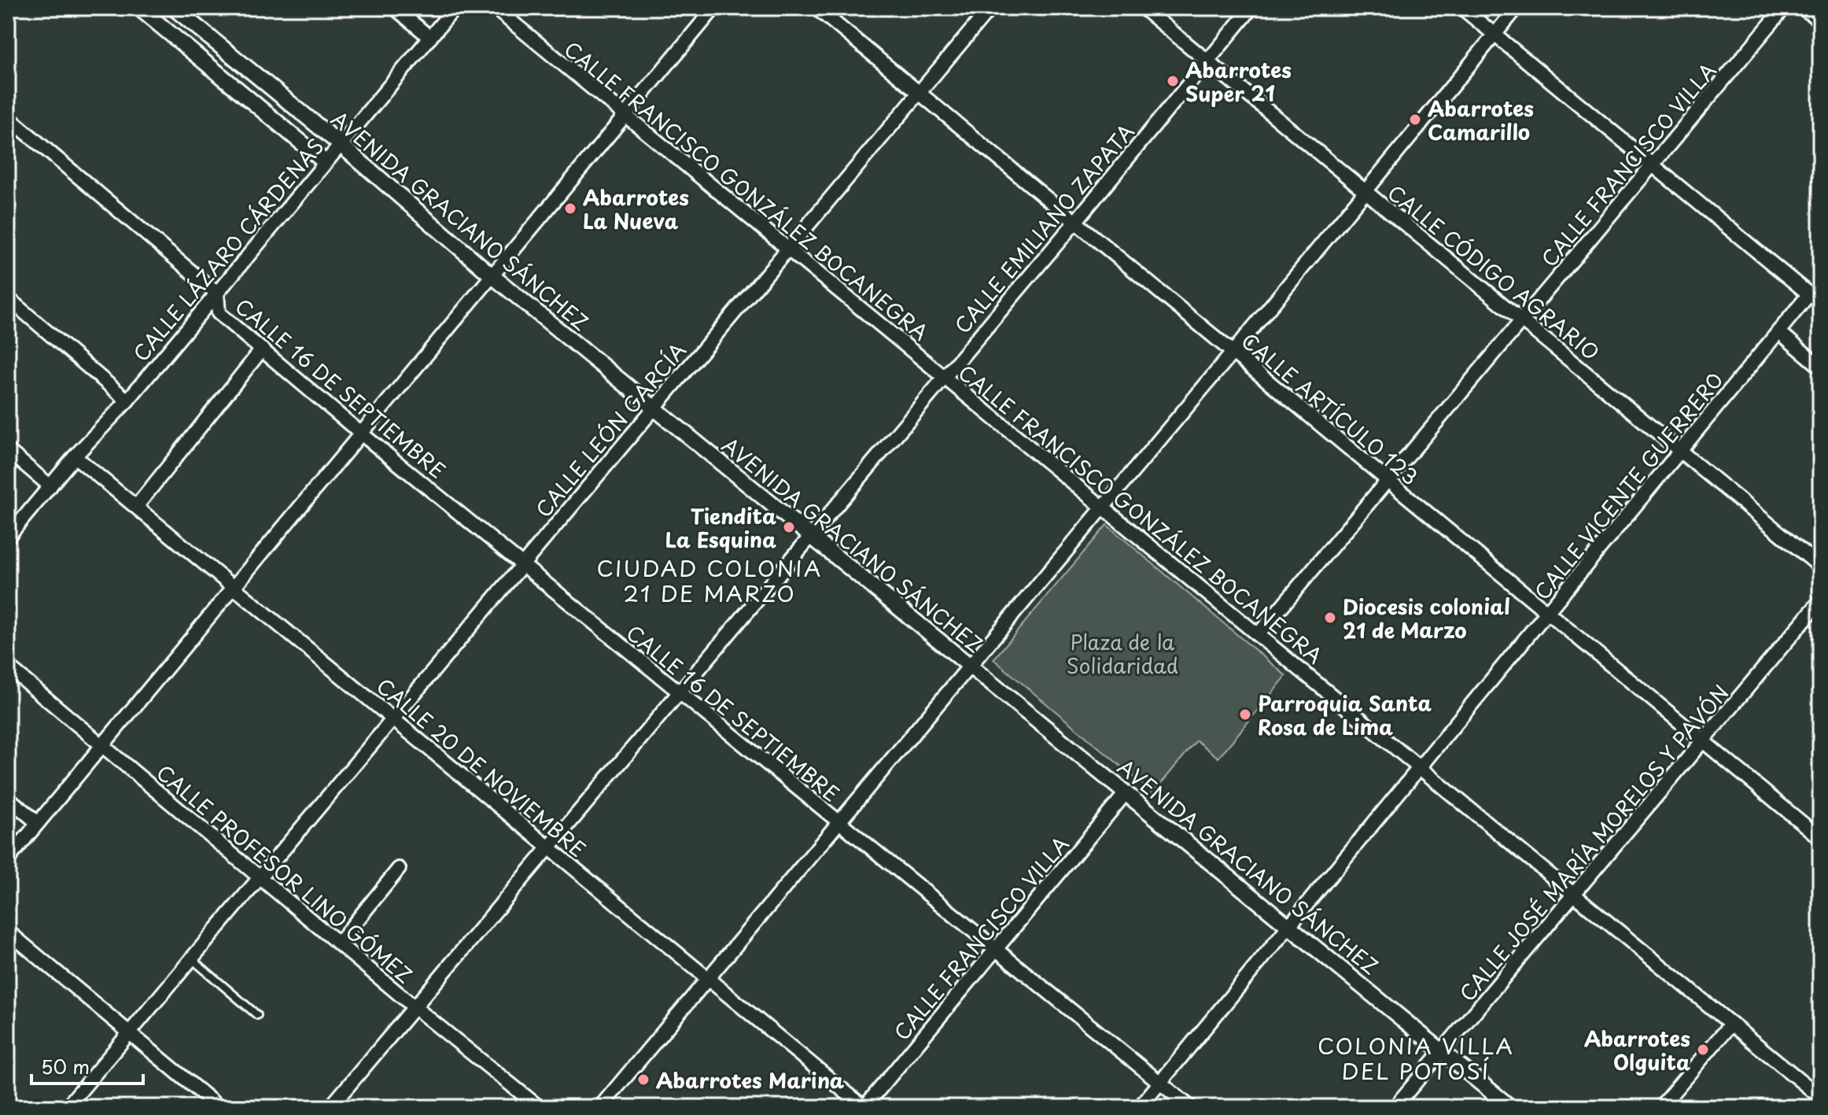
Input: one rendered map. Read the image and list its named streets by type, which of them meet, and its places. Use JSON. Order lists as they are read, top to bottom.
{
  "streets": {
    "street": [
      "CALLE FRANCISCO VILLA",
      "CALLE FRANCISCO GONZÁLEZ BOCANEGRA",
      "AVENIDA GRACIANO SÁNCHEZ",
      "CALLE EMILIANO ZAPATA",
      "CALLE LÁZARO CÁRDENAS",
      "CALLE CÓDIGO AGRARIO",
      "CALLE 16 DE SEPTIEMBRE",
      "CALLE ARTÍCULO 123",
      "CALLE LEÓN GARCÍA",
      "CALLE VICENTE GUERRERO",
      "CALLE 20 DE NOVIEMBRE",
      "CALLE JOSÉ MARÍA MORELOS Y PAVÓN",
      "CALLE PROFESOR LINO GÓMEZ"
    ]
  },
  "crossings": [
    ["CALLE FRANCISCO VILLA", "CALLE FRANCISCO GONZÁLEZ BOCANEGRA"],
    ["CALLE FRANCISCO VILLA", "AVENIDA GRACIANO SÁNCHEZ"],
    ["CALLE FRANCISCO VILLA", "CALLE CÓDIGO AGRARIO"],
    ["CALLE FRANCISCO VILLA", "CALLE 16 DE SEPTIEMBRE"],
    ["CALLE FRANCISCO VILLA", "CALLE ARTÍCULO 123"],
    ["CALLE FRANCISCO VILLA", "CALLE VICENTE GUERRERO"],
    ["CALLE FRANCISCO VILLA", "CALLE 20 DE NOVIEMBRE"],
    ["CALLE FRANCISCO GONZÁLEZ BOCANEGRA", "CALLE EMILIANO ZAPATA"],
    ["CALLE FRANCISCO GONZÁLEZ BOCANEGRA", "CALLE LEÓN GARCÍA"],
    ["CALLE FRANCISCO GONZÁLEZ BOCANEGRA", "CALLE VICENTE GUERRERO"],
    ["CALLE FRANCISCO GONZÁLEZ BOCANEGRA", "CALLE JOSÉ MARÍA MORELOS Y PAVÓN"],
    ["AVENIDA GRACIANO SÁNCHEZ", "CALLE EMILIANO ZAPATA"],
    ["AVENIDA GRACIANO SÁNCHEZ", "CALLE LÁZARO CÁRDENAS"],
    ["AVENIDA GRACIANO SÁNCHEZ", "CALLE LEÓN GARCÍA"],
    ["AVENIDA GRACIANO SÁNCHEZ", "CALLE VICENTE GUERRERO"],
    ["AVENIDA GRACIANO SÁNCHEZ", "CALLE JOSÉ MARÍA MORELOS Y PAVÓN"],
    ["CALLE EMILIANO ZAPATA", "CALLE CÓDIGO AGRARIO"],
    ["CALLE EMILIANO ZAPATA", "CALLE 16 DE SEPTIEMBRE"],
    ["CALLE EMILIANO ZAPATA", "CALLE ARTÍCULO 123"],
    ["CALLE EMILIANO ZAPATA", "CALLE 20 DE NOVIEMBRE"],
    ["CALLE EMILIANO ZAPATA", "CALLE PROFESOR LINO GÓMEZ"],
    ["CALLE LÁZARO CÁRDENAS", "CALLE 16 DE SEPTIEMBRE"],
    ["CALLE LÁZARO CÁRDENAS", "CALLE 20 DE NOVIEMBRE"],
    ["CALLE CÓDIGO AGRARIO", "CALLE VICENTE GUERRERO"],
    ["CALLE 16 DE SEPTIEMBRE", "CALLE LEÓN GARCÍA"],
    ["CALLE 16 DE SEPTIEMBRE", "CALLE VICENTE GUERRERO"],
    ["CALLE ARTÍCULO 123", "CALLE LEÓN GARCÍA"],
    ["CALLE ARTÍCULO 123", "CALLE VICENTE GUERRERO"],
    ["CALLE ARTÍCULO 123", "CALLE JOSÉ MARÍA MORELOS Y PAVÓN"],
    ["CALLE LEÓN GARCÍA", "CALLE 20 DE NOVIEMBRE"],
    ["CALLE LEÓN GARCÍA", "CALLE PROFESOR LINO GÓMEZ"]
  ],
  "districts": ["CIUDAD COLONIA 21 DE MARZO", "COLONIA VILLA DEL POTOSÍ"],
  "parks": ["Plaza de la Solidaridad"],
  "places": [
    "Abarrotes Super 21",
    "Abarrotes Camarillo",
    "Abarrotes La Nueva",
    "Tiendita La Esquina",
    "Diocesis colonial 21 de Marzo",
    "Parroquia Santa Rosa de Lima",
    "Abarrotes Olguita",
    "Abarrotes Marina"
  ],
  "scale_bar": "50 m"
}
